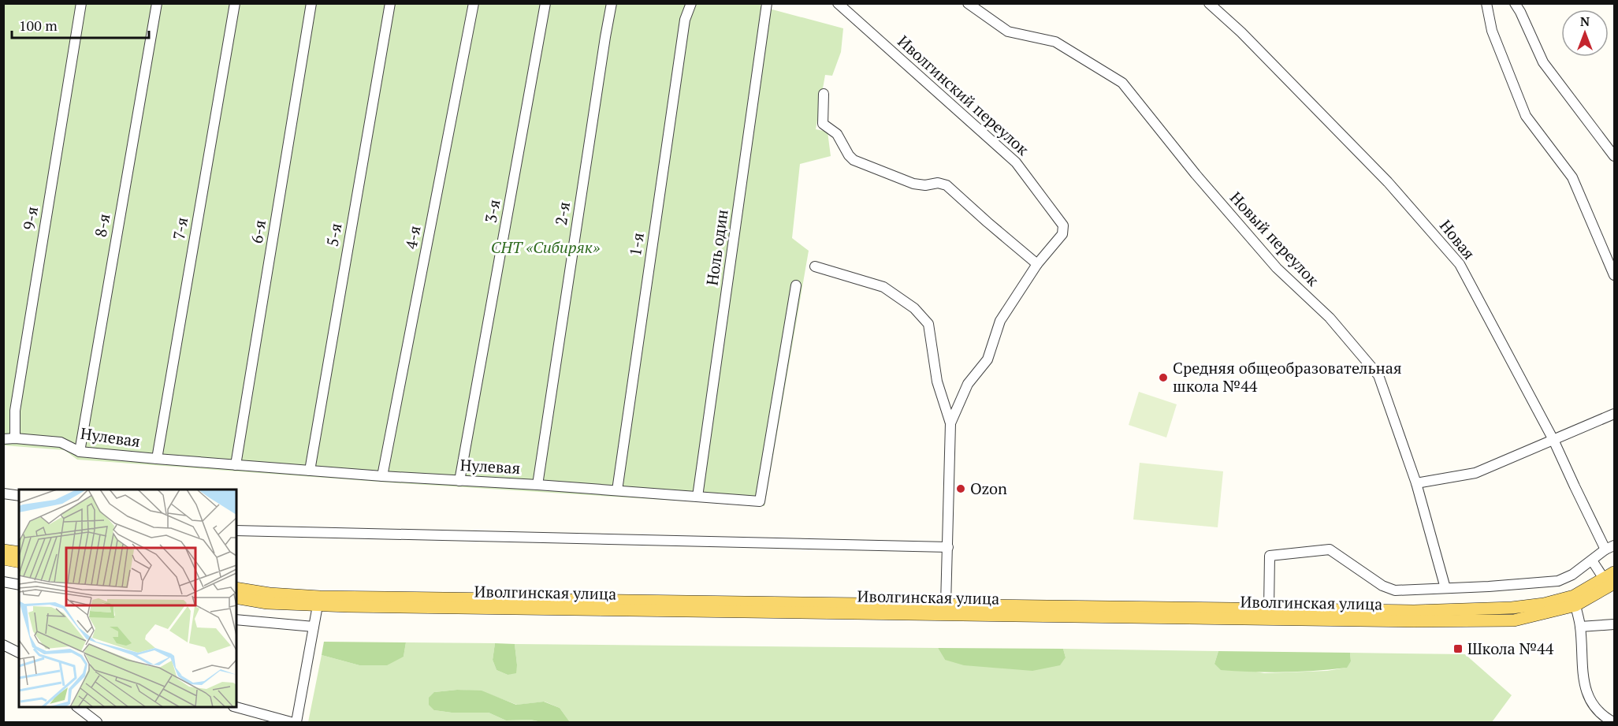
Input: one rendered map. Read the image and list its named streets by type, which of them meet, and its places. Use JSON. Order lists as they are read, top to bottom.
{
  "streets": {
    "main road": ["Иволгинская улица"],
    "street": [
      "Иволгинский переулок",
      "3-я",
      "2-я",
      "9-я",
      "8-я",
      "7-я",
      "6-я",
      "5-я",
      "4-я",
      "Новый переулок",
      "Новая",
      "1-я",
      "Ноль один",
      "Нулевая"
    ]
  },
  "crossings": [
    ["Иволгинский переулок", "Иволгинская улица"],
    ["3-я", "Нулевая"],
    ["2-я", "Нулевая"],
    ["9-я", "Нулевая"],
    ["8-я", "Нулевая"],
    ["7-я", "Нулевая"],
    ["6-я", "Нулевая"],
    ["5-я", "Нулевая"],
    ["4-я", "Нулевая"],
    ["1-я", "Нулевая"],
    ["Ноль один", "Нулевая"]
  ],
  "parks": ["СНТ «Сибиряк»"],
  "places": {
    "other": ["Средняя общеобразовательная школа №44", "Ozon"],
    "transit": ["Школа №44"]
  },
  "scale_bar": "100 m",
  "north": "top"
}
